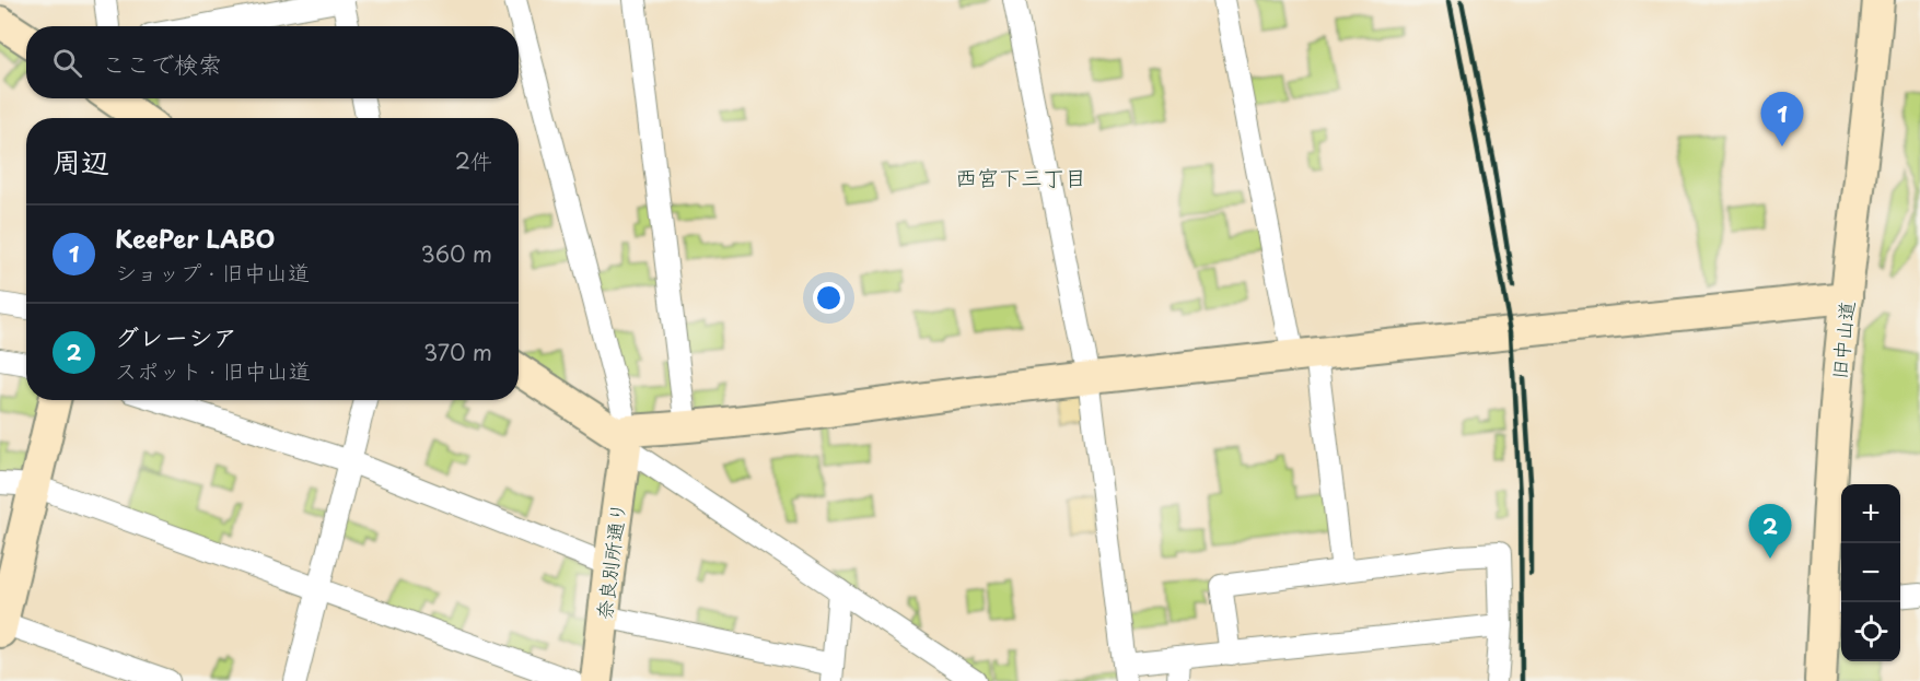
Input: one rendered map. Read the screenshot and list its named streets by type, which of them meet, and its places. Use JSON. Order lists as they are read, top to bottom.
{
  "streets": {
    "street": ["旧中山道", "奈良別所通り"]
  },
  "districts": ["西宮下三丁目"],
  "page": {
    "search": "ここで検索",
    "pins": ["1", "2"],
    "heading": ["周辺", "2件"],
    "list": [
      {
        "mark": "1",
        "name": "KeePer LABO",
        "note": "ショップ · 旧中山道",
        "value": "360 m"
      },
      {
        "mark": "2",
        "name": "グレーシア",
        "note": "スポット · 旧中山道",
        "value": "370 m"
      }
    ],
    "map_buttons": ["+", "−"]
  }
}
